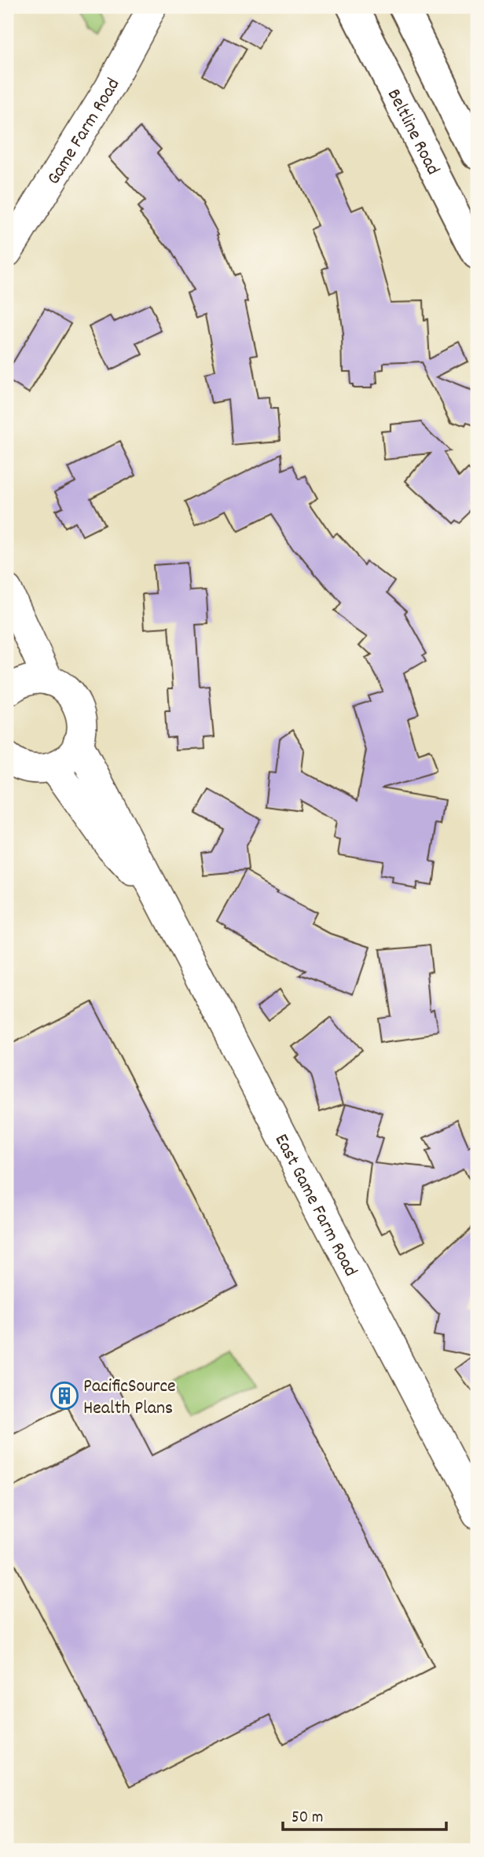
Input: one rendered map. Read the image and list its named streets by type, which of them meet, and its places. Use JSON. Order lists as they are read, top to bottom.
{
  "streets": {
    "main road": ["Beltline Road"],
    "street": ["Game Farm Road", "East Game Farm Road"]
  },
  "places": {
    "building": ["PacificSource Health Plans"]
  },
  "scale_bar": "50 m"
}
